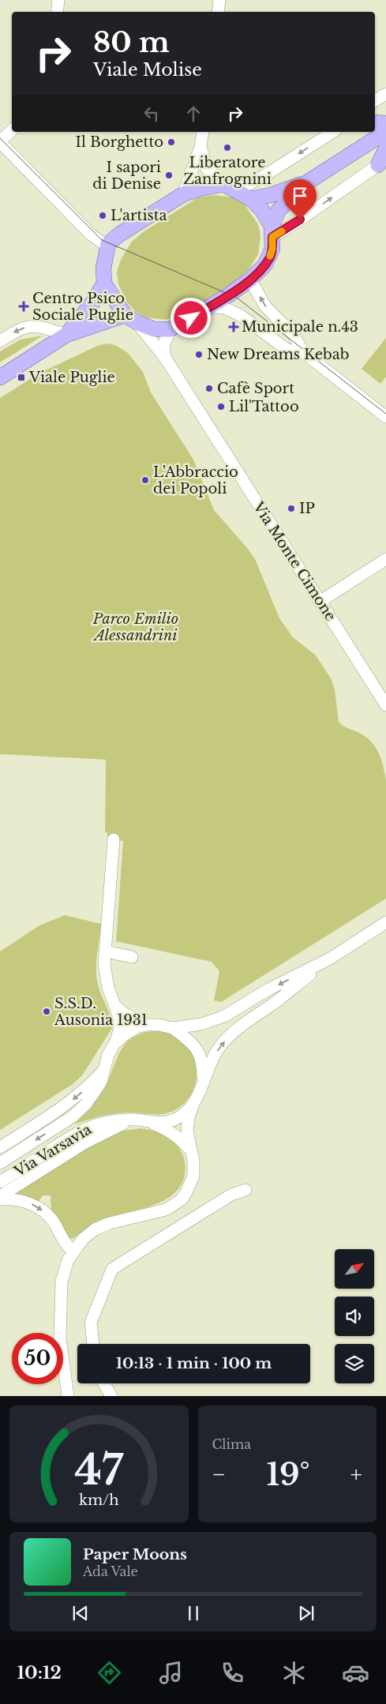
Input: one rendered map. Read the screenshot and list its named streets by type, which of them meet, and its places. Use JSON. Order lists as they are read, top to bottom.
{
  "streets": {
    "street": ["Via Monte Cimone", "Via Varsavia"]
  },
  "parks": ["Parco Emilio Alessandrini"],
  "places": {
    "other": [
      "Il Borghetto",
      "Liberatore Zanfrognini",
      "I sapori di Denise",
      "L'artista",
      "New Dreams Kebab",
      "Cafè Sport",
      "Lil'Tattoo",
      "L’Abbraccio dei Popoli",
      "IP",
      "S.S.D. Ausonia 1931"
    ],
    "health": ["Centro Psico Sociale Puglie", "Municipale n.43"],
    "transit": ["Viale Puglie"]
  },
  "north": "top right",
  "page": {
    "turn": ["80 m", "Viale Molise"],
    "limit": "50",
    "trip": "10:13 · 1 min · 100 m",
    "tile": "Clima",
    "heat": ["−", "19°", "+"],
    "song": ["Paper Moons", "Ada Vale"],
    "tabs": "10:12",
    "gauge": ["47", "km/h"]
  }
}
